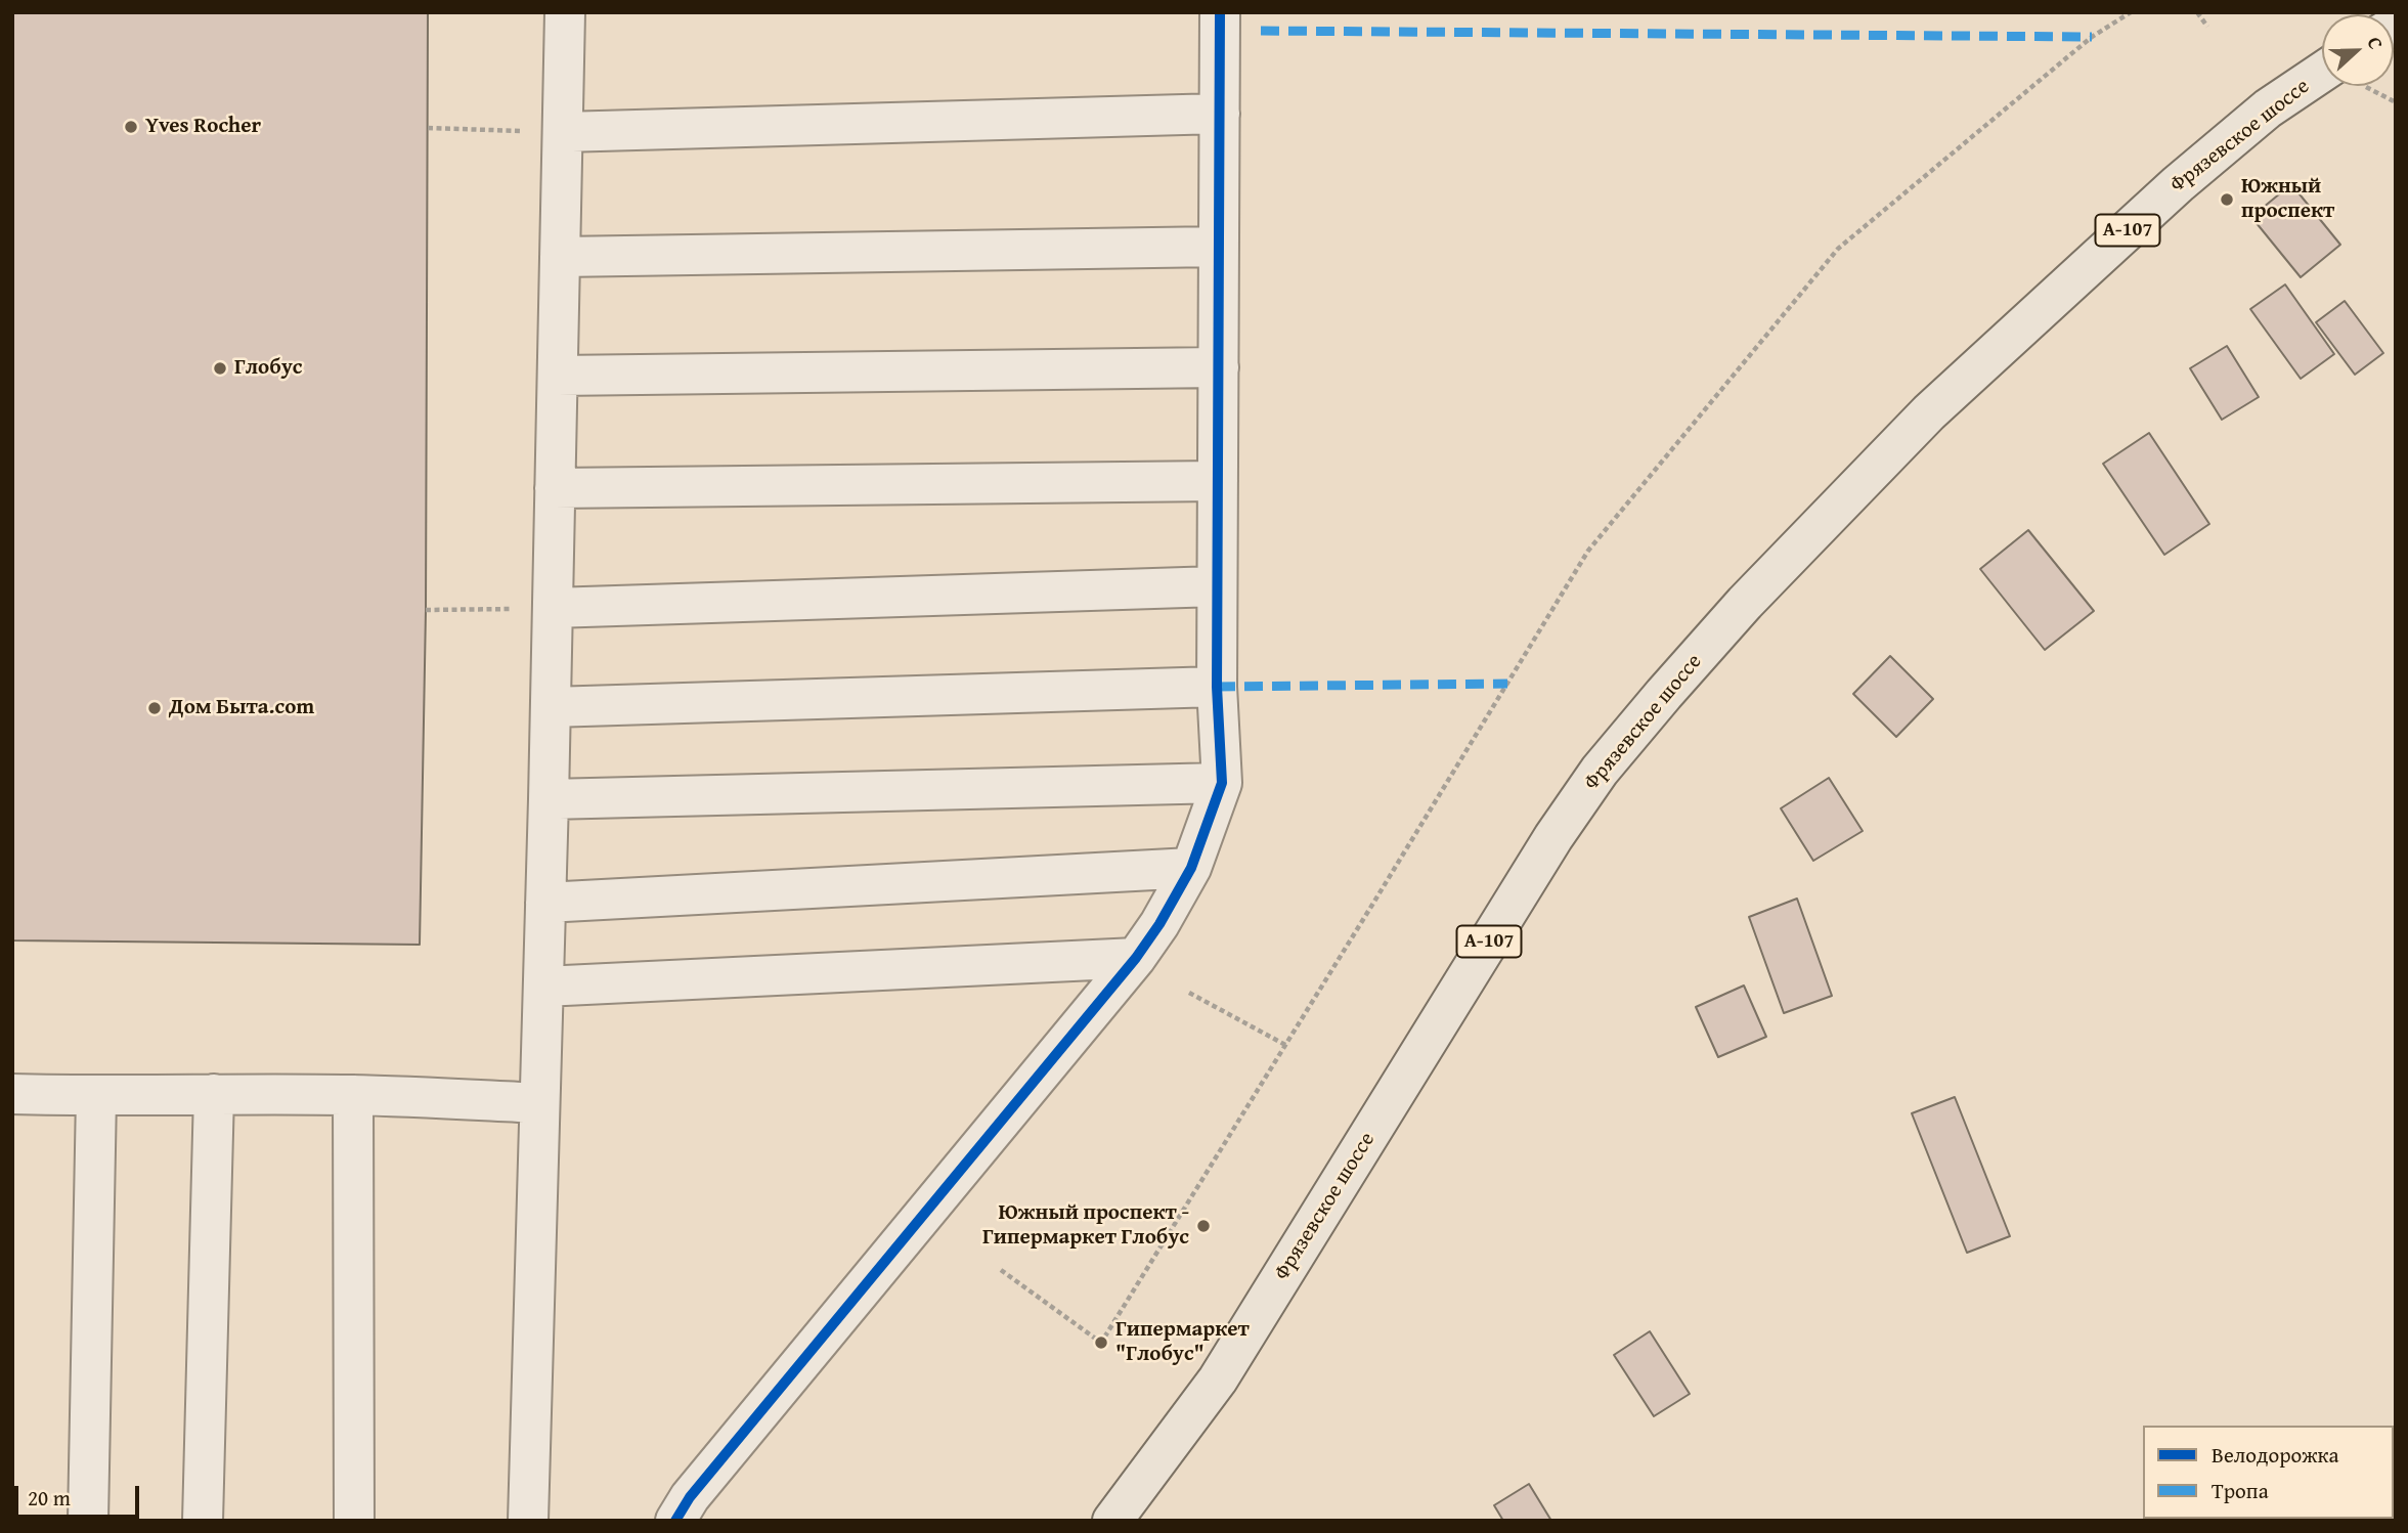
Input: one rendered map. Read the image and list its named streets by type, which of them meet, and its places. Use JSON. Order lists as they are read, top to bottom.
{
  "streets": {
    "highway": ["Фрязевское шоссе", "А-107"]
  },
  "places": [
    "Yves Rocher",
    "Южный проспект",
    "Глобус",
    "Дом Быта.com",
    "Южный проспект - Гипермаркет Глобус",
    "Гипермаркет \"Глобус\""
  ],
  "legend": ["Велодорожка", "Тропа"],
  "scale_bar": "20 m",
  "north": "right"
}
